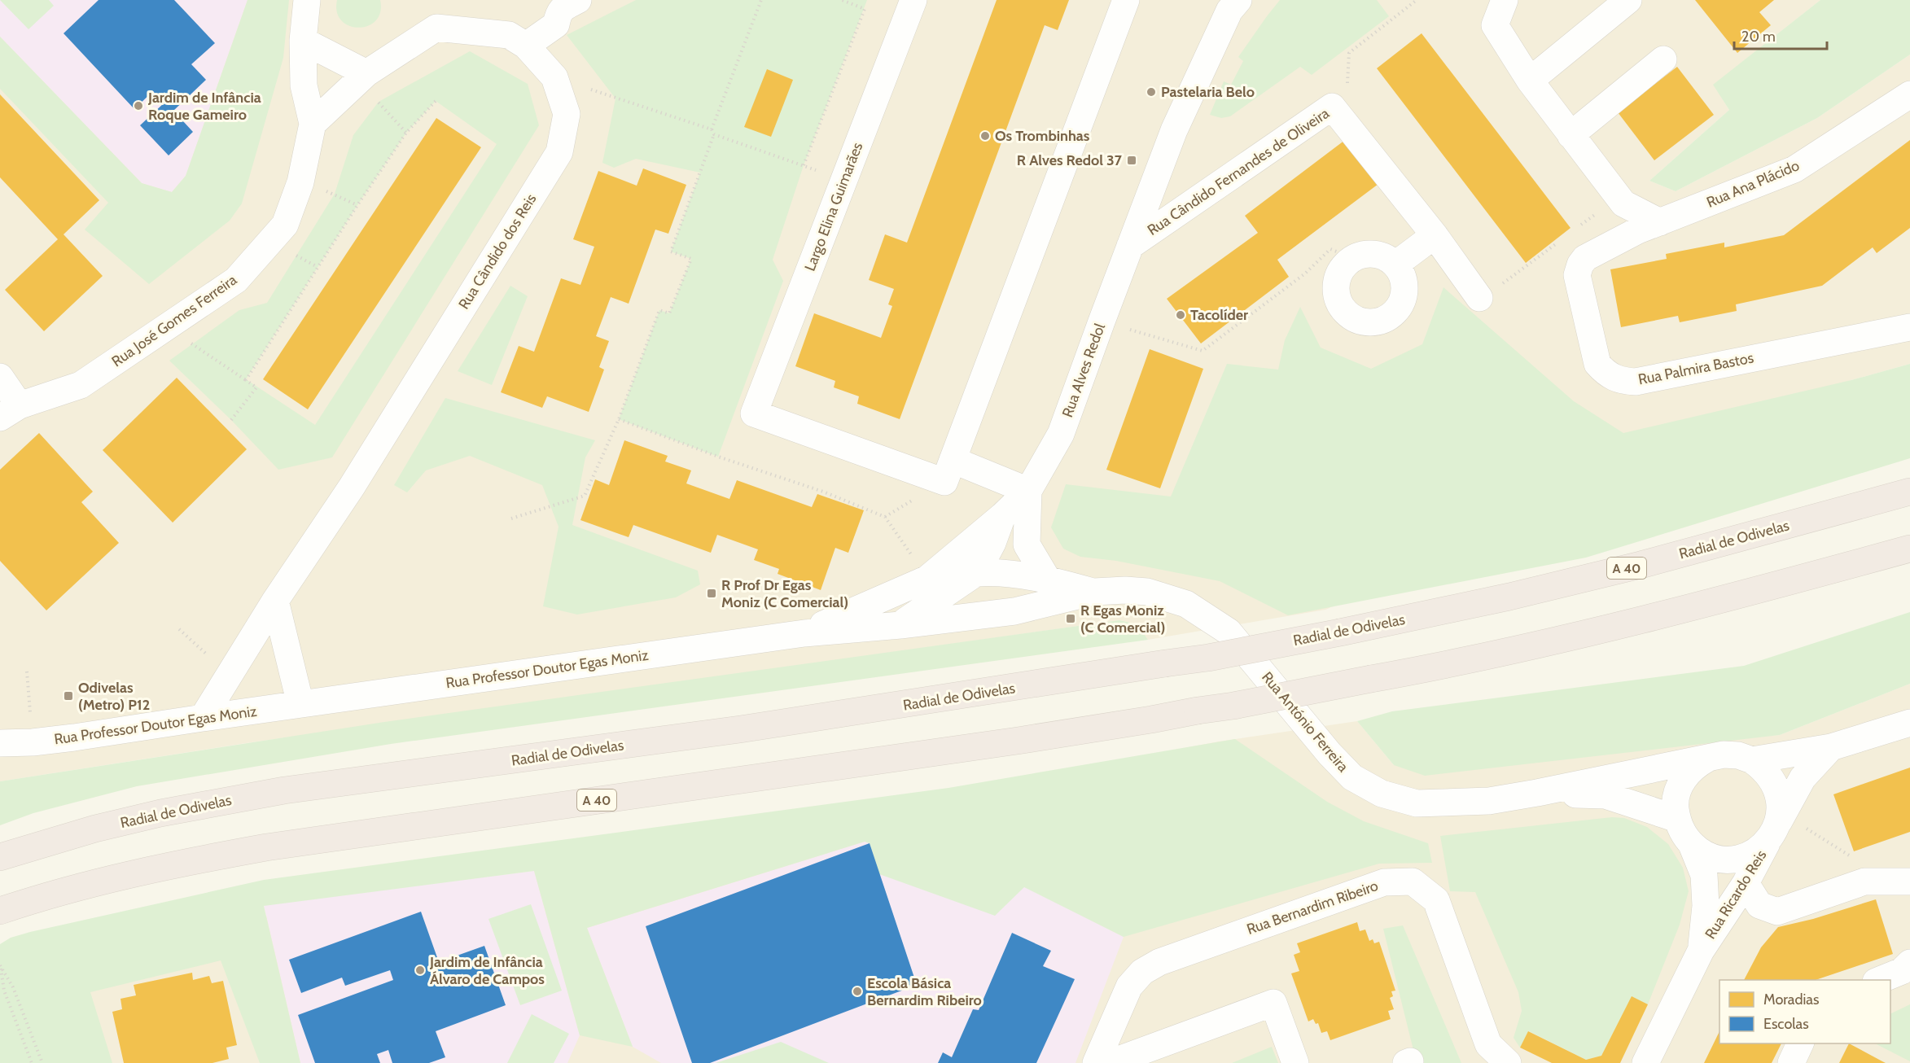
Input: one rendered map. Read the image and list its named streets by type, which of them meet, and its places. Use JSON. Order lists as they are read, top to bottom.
{
  "streets": {
    "highway": ["Radial de Odivelas", "A 40"],
    "street": [
      "Rua Cândido Fernandes de Oliveira",
      "Rua Ana Plácido",
      "Largo Elina Guimarães",
      "Rua Cândido dos Reis",
      "Rua José Gomes Ferreira",
      "Rua Palmira Bastos",
      "Rua Alves Redol",
      "Rua Professor Doutor Egas Moniz",
      "Rua António Ferreira",
      "Rua Ricardo Reis",
      "Rua Bernardim Ribeiro"
    ]
  },
  "crossings": [
    ["Rua Cândido Fernandes de Oliveira", "Rua Alves Redol"],
    ["Rua Ana Plácido", "Rua Palmira Bastos"],
    ["Rua Cândido dos Reis", "Rua José Gomes Ferreira"],
    ["Rua Cândido dos Reis", "Rua Professor Doutor Egas Moniz"],
    ["Rua Alves Redol", "Rua Professor Doutor Egas Moniz"],
    ["Rua Professor Doutor Egas Moniz", "Rua António Ferreira"],
    ["Rua António Ferreira", "Rua Ricardo Reis"]
  ],
  "places": {
    "other": [
      "Pastelaria Belo",
      "Jardim de Infância Roque Gameiro",
      "Os Trombinhas",
      "Tacolíder",
      "Jardim de Infância Álvaro de Campos",
      "Escola Básica Bernardim Ribeiro"
    ],
    "transit": [
      "R Alves Redol 37",
      "R Prof Dr Egas Moniz (C Comercial)",
      "R Egas Moniz (C Comercial)",
      "Odivelas (Metro) P12"
    ]
  },
  "legend": ["Moradias", "Escolas"],
  "scale_bar": "20 m"
}
